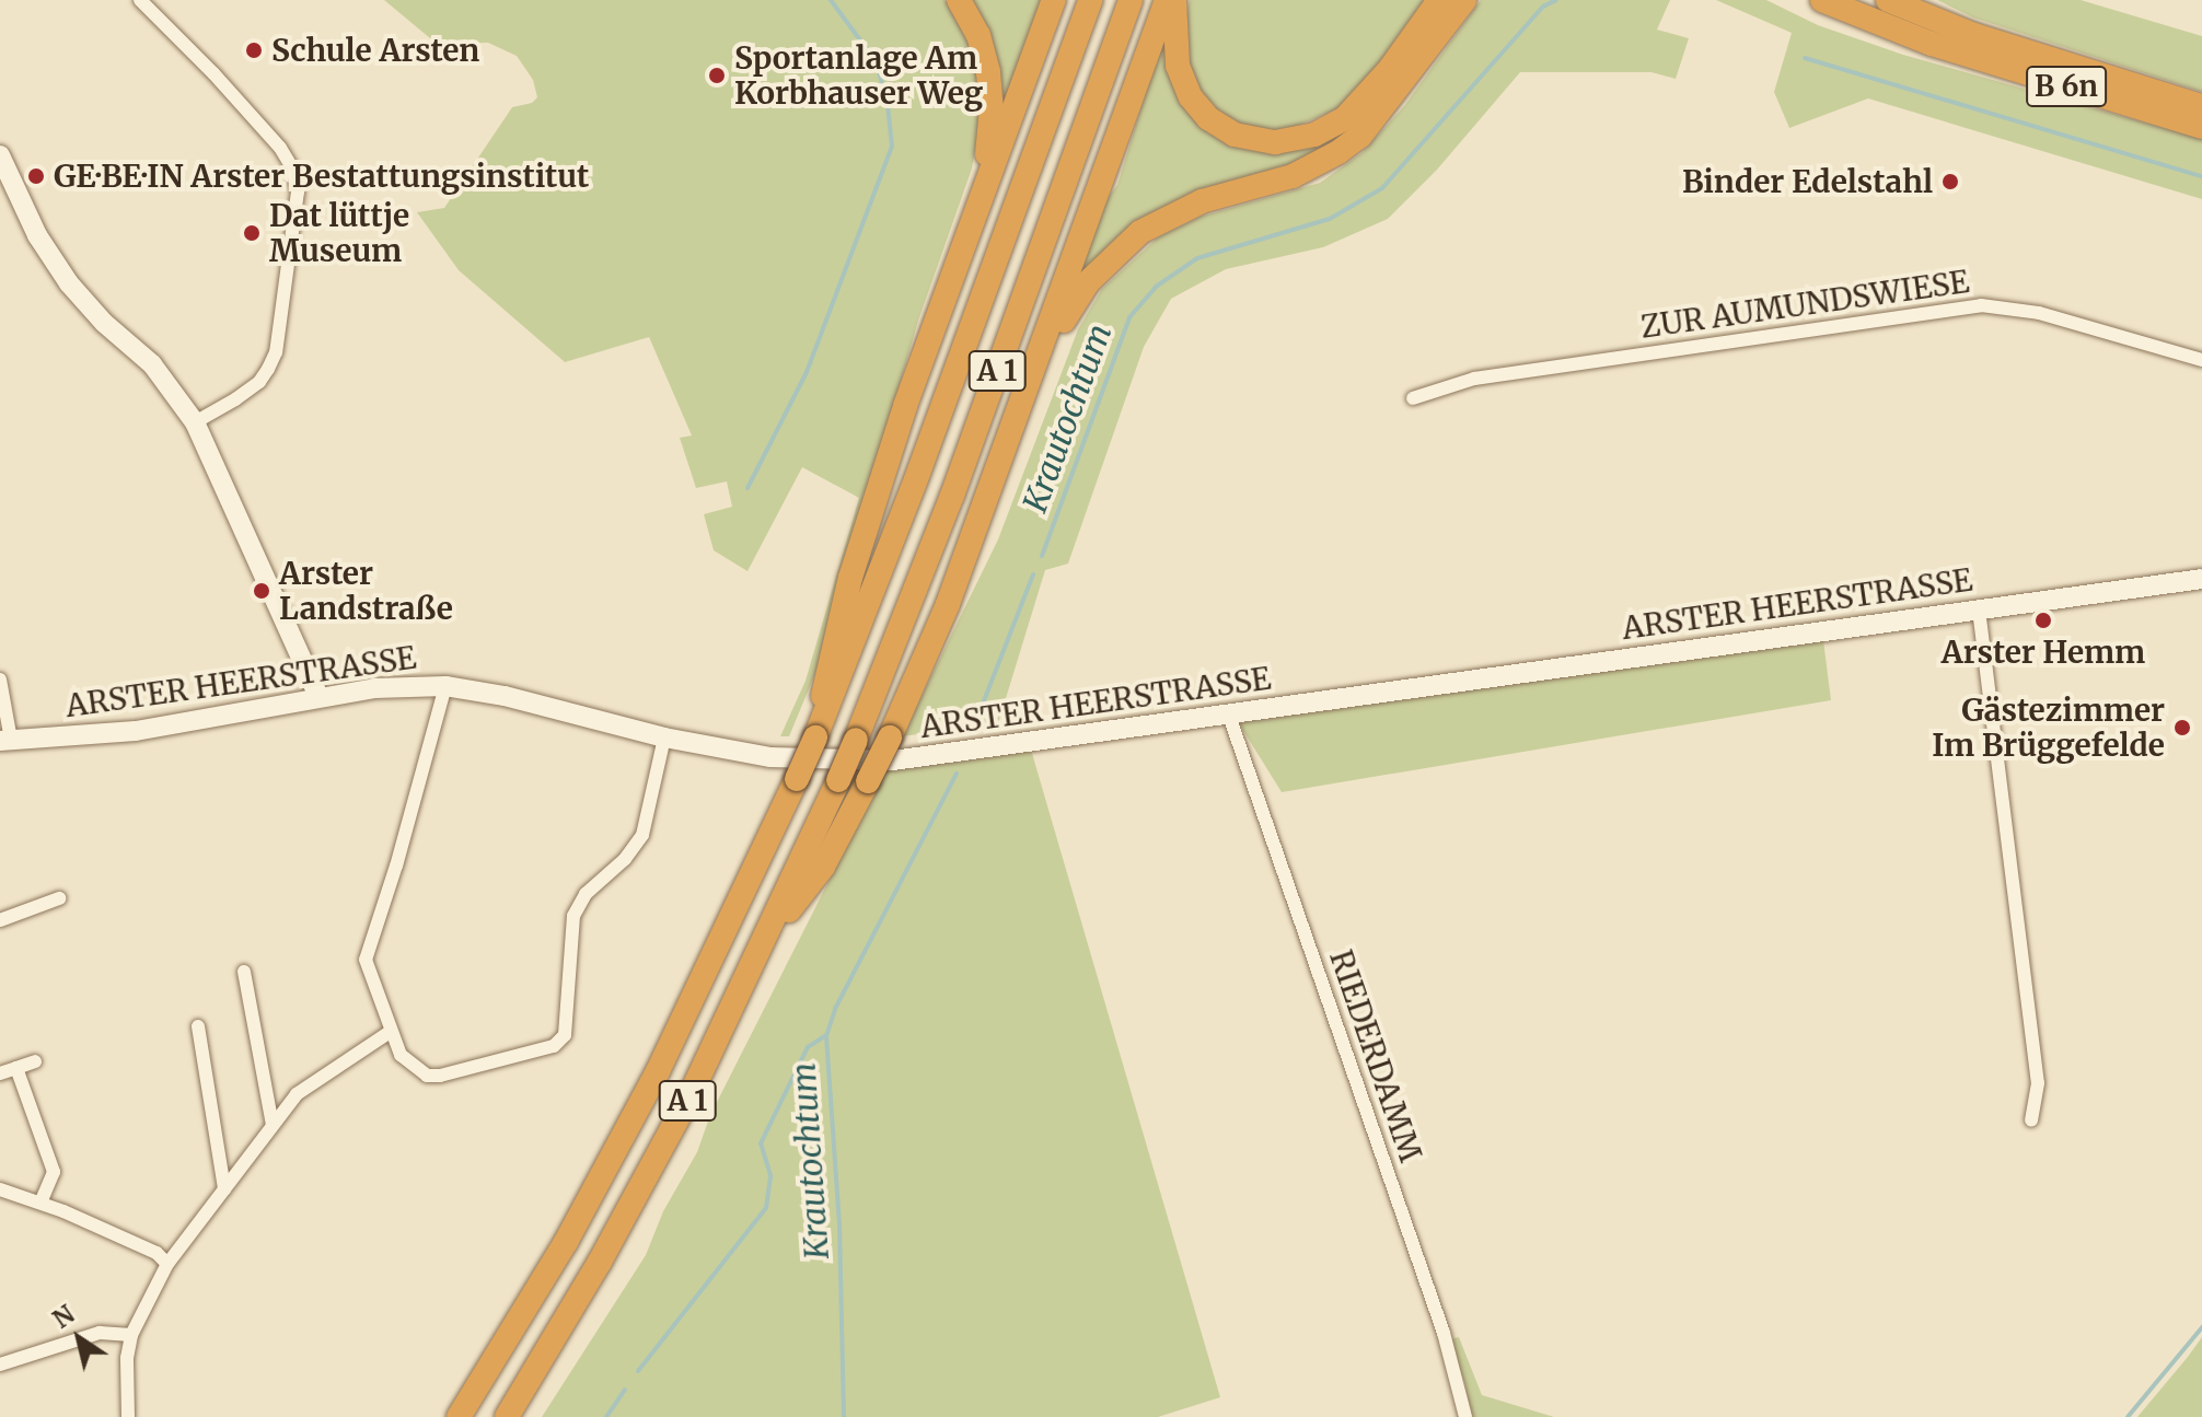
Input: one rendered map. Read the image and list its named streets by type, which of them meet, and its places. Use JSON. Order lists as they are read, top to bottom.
{
  "streets": {
    "highway": ["B 6n", "A 1"],
    "street": ["ZUR AUMUNDSWIESE", "ARSTER HEERSTRASSE", "RIEDERDAMM"]
  },
  "crossings": [
    ["ARSTER HEERSTRASSE", "RIEDERDAMM"]
  ],
  "water": ["Krautochtum"],
  "places": [
    "Schule Arsten",
    "Sportanlage Am Korbhauser Weg",
    "GE·BE·IN Arster Bestattungsinstitut",
    "Binder Edelstahl",
    "Dat lüttje Museum",
    "Arster Landstraße",
    "Arster Hemm",
    "Gästezimmer Im Brüggefelde"
  ],
  "north": "top left"
}
